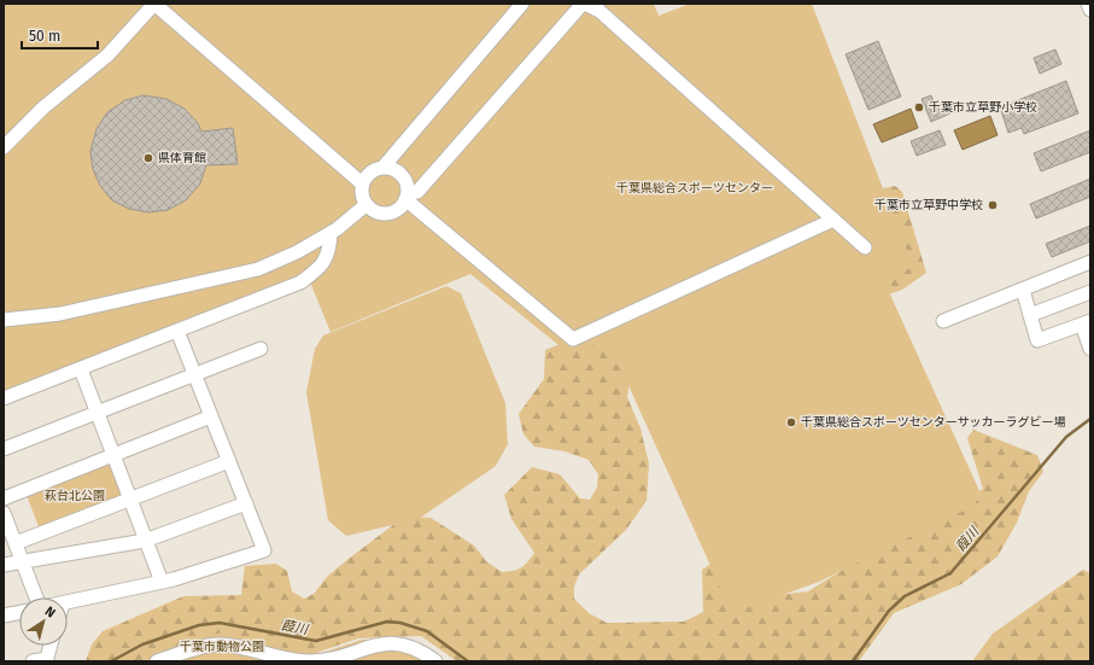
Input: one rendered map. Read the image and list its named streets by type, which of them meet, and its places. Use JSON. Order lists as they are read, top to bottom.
{
  "water": ["葭川"],
  "parks": ["千葉県総合スポーツセンター", "萩台北公園", "千葉市動物公園"],
  "places": [
    "千葉市立草野小学校",
    "県体育館",
    "千葉市立草野中学校",
    "千葉県総合スポーツセンターサッカーラグビー場"
  ],
  "scale_bar": "50 m",
  "north": "top right"
}
